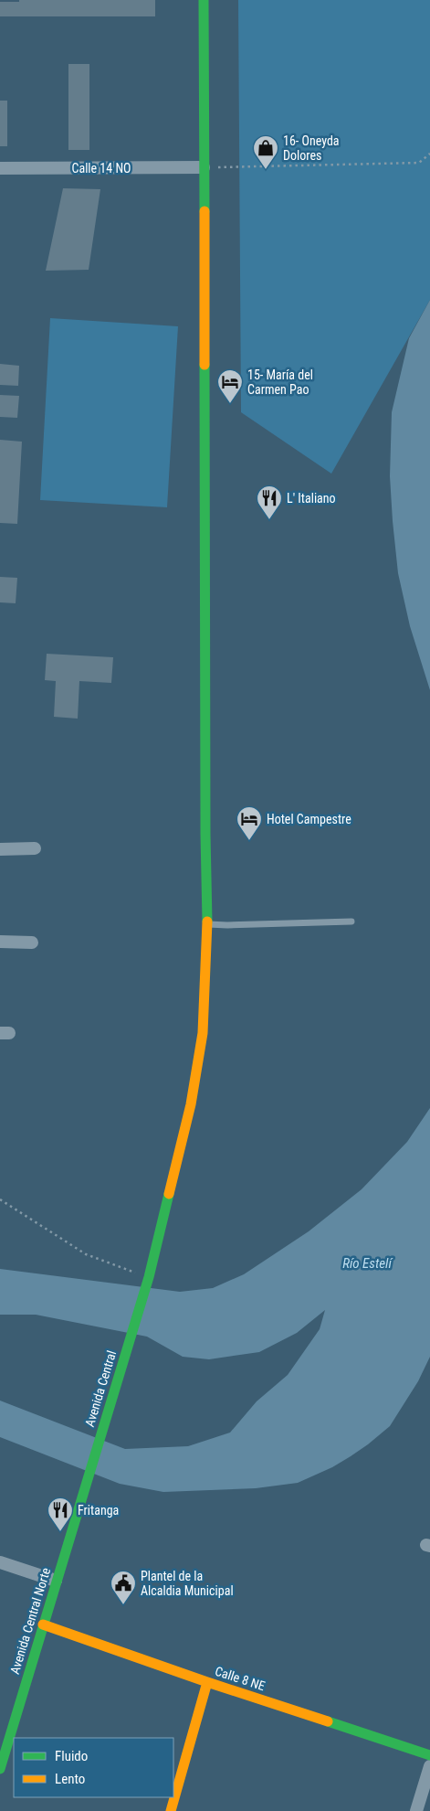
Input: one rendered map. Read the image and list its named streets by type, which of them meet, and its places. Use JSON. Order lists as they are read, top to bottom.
{
  "streets": {
    "street": [
      "Calle 14 NO",
      "Avenida Central",
      "Avenida Central Norte",
      "Calle 8 NE"
    ]
  },
  "crossings": [
    ["Calle 14 NO", "Avenida Central"],
    ["Avenida Central", "Avenida Central Norte"],
    ["Avenida Central Norte", "Calle 8 NE"]
  ],
  "water": ["Río Estelí"],
  "places": {
    "shop": ["16- Oneyda Dolores"],
    "hotel": ["15- María del Carmen Pao", "Hotel Campestre"],
    "restaurant": ["L' Italiano", "Fritanga"],
    "public building": ["Plantel de la Alcaldia Municipal"]
  },
  "legend": ["Fluido", "Lento"]
}
